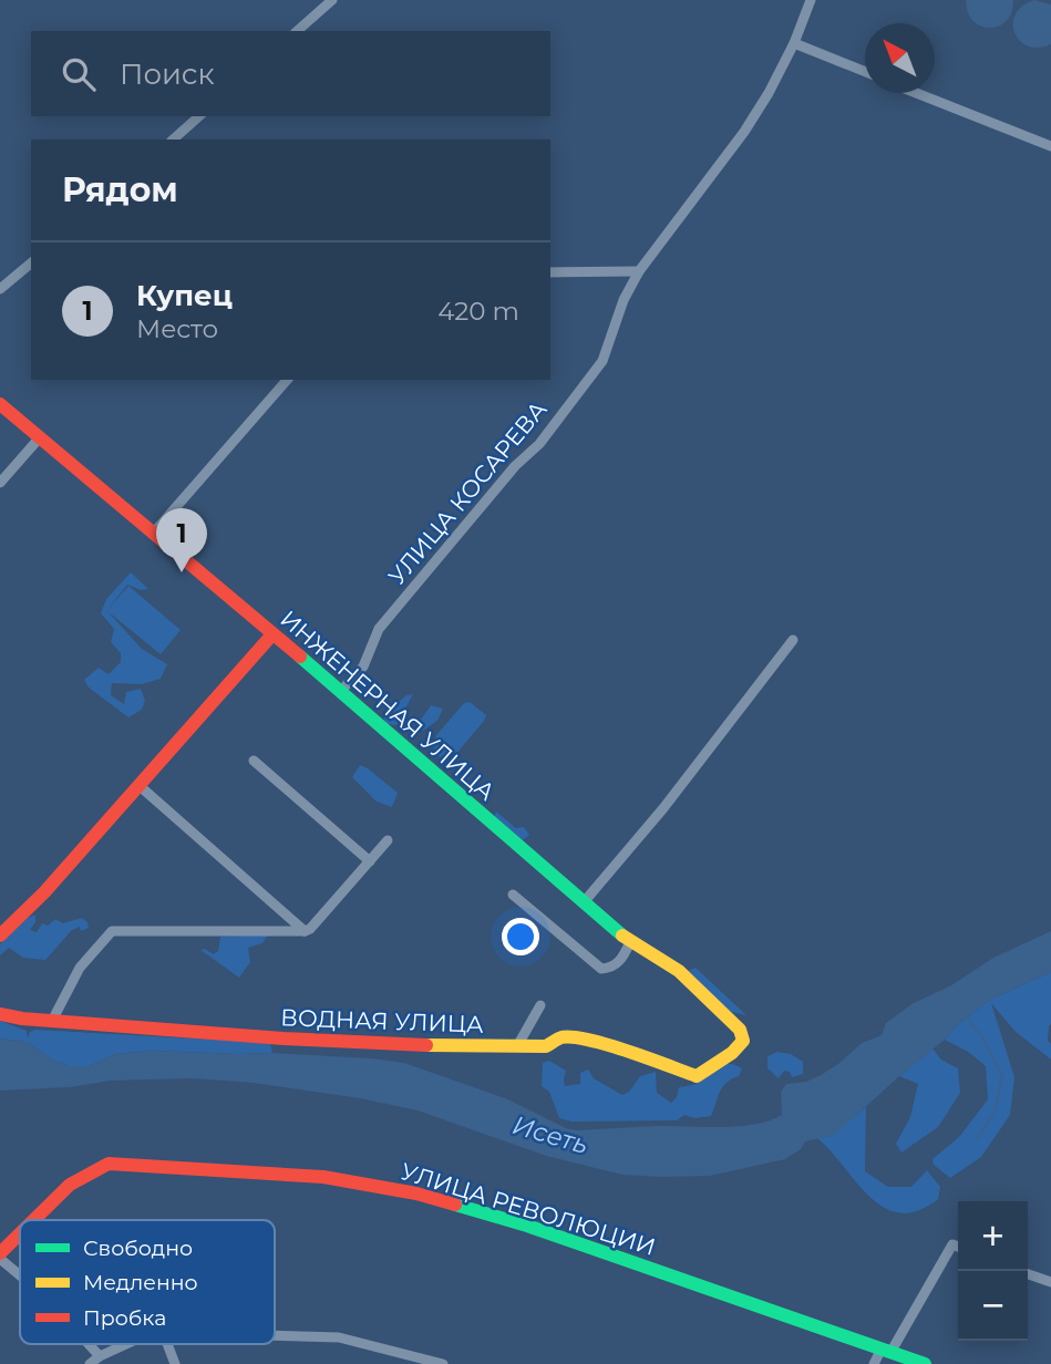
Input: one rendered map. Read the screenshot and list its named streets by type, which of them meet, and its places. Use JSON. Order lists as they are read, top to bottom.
{
  "streets": {
    "street": [
      "УЛИЦА КОСАРЕВА",
      "ИНЖЕНЕРНАЯ УЛИЦА",
      "ВОДНАЯ УЛИЦА",
      "УЛИЦА РЕВОЛЮЦИИ"
    ]
  },
  "crossings": [
    ["УЛИЦА КОСАРЕВА", "ИНЖЕНЕРНАЯ УЛИЦА"],
    ["ИНЖЕНЕРНАЯ УЛИЦА", "ВОДНАЯ УЛИЦА"]
  ],
  "water": ["Исеть"],
  "legend": ["Свободно", "Медленно", "Пробка"],
  "north": "top left",
  "page": {
    "search": "Поиск",
    "heading": "Рядом",
    "list": [
      {
        "mark": "1",
        "name": "Купец",
        "note": "Место",
        "value": "420 m"
      }
    ],
    "pins": "1",
    "map_buttons": ["+", "−"]
  }
}
